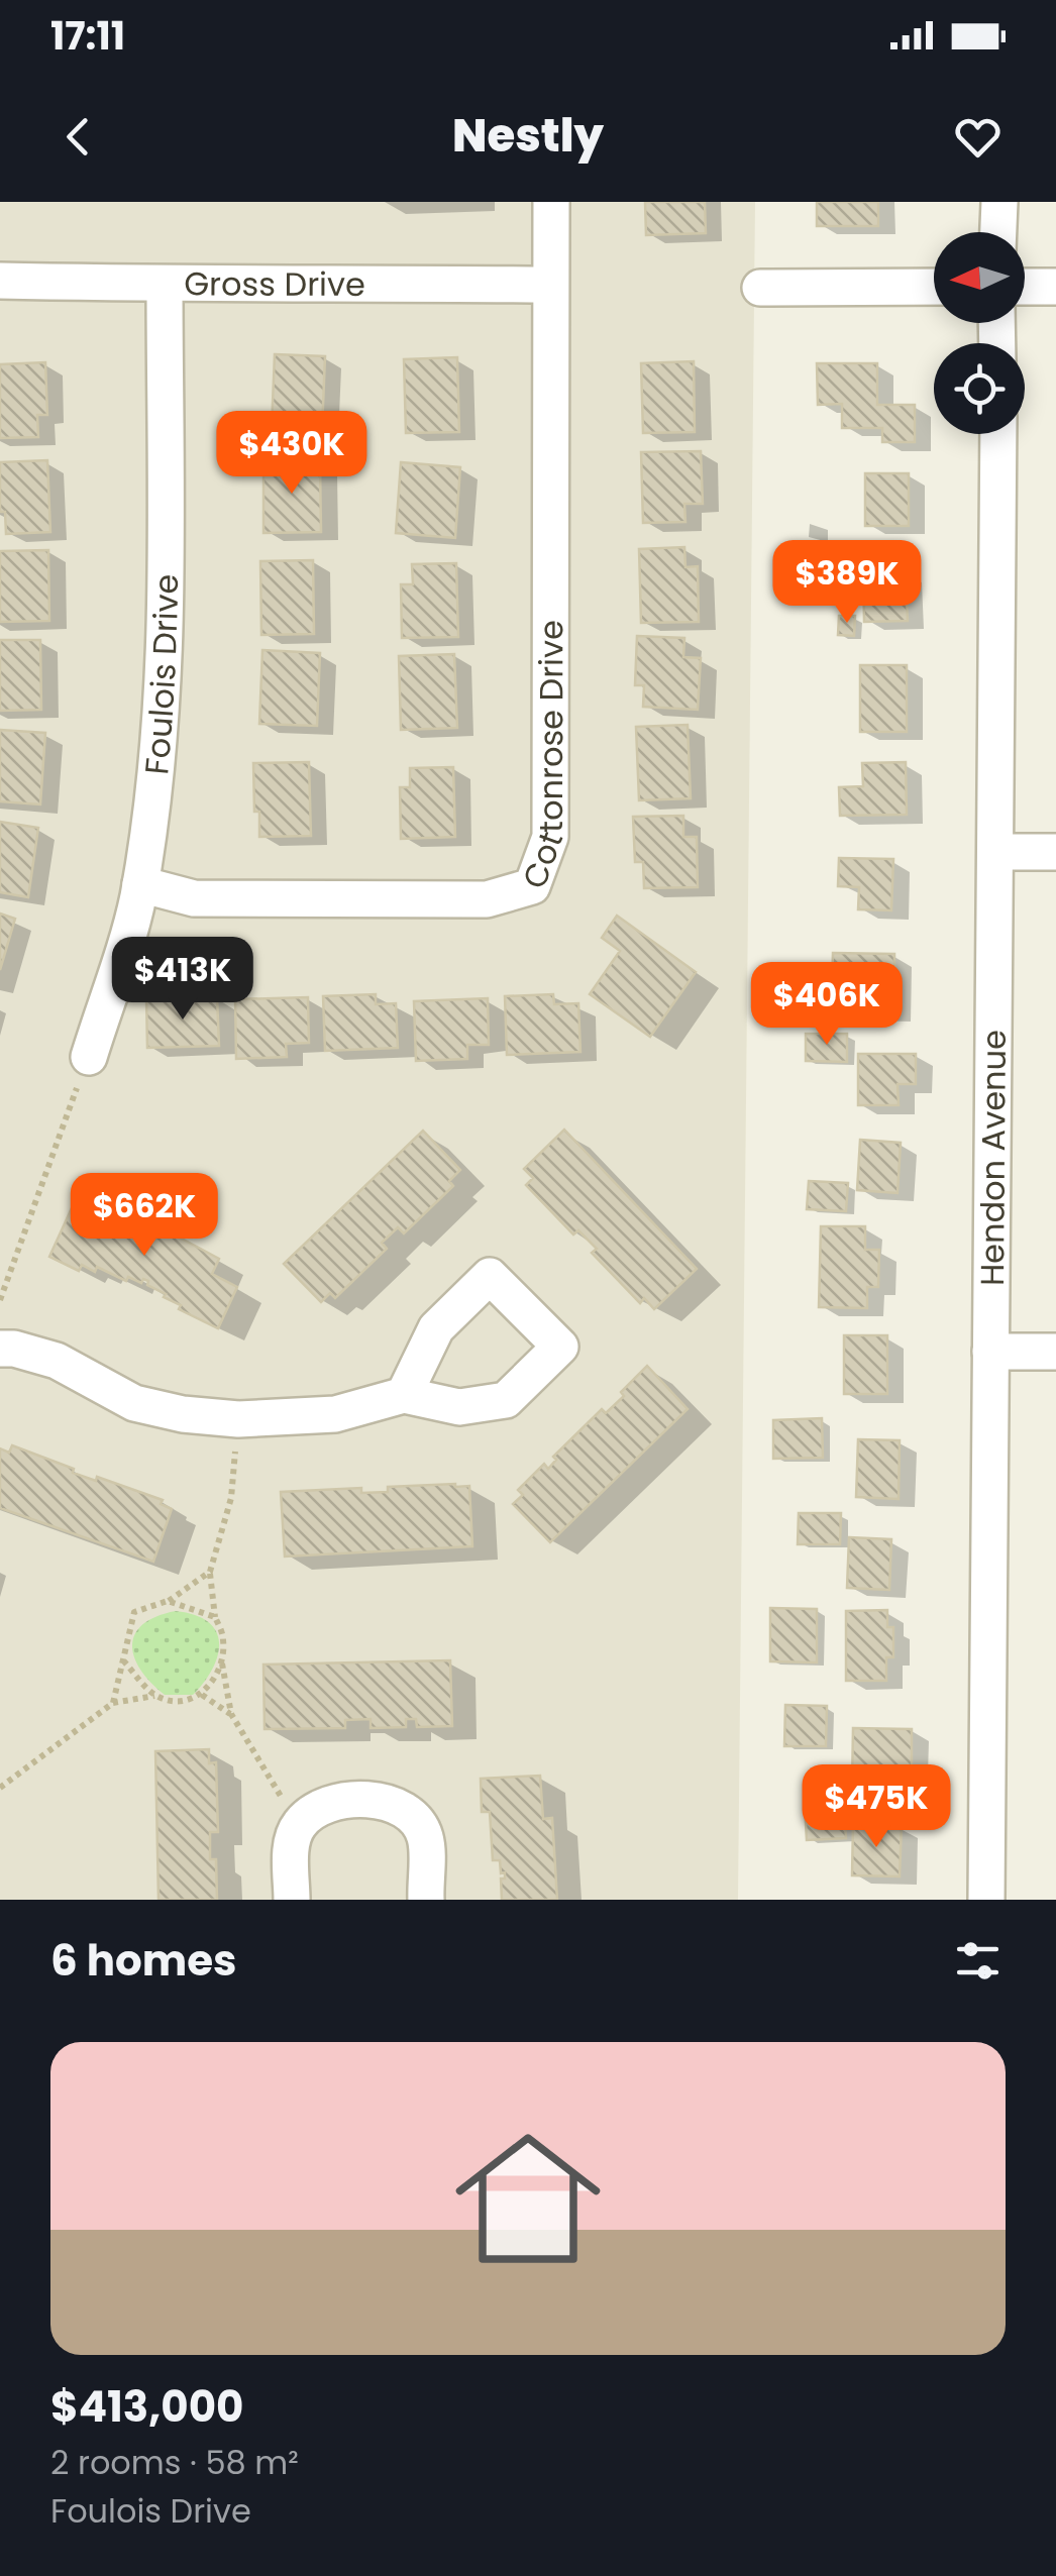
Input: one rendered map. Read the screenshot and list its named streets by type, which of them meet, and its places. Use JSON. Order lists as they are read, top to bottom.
{
  "streets": {
    "street": [
      "Gross Drive",
      "Foulois Drive",
      "Cottonrose Drive",
      "Hendon Avenue"
    ]
  },
  "crossings": [
    ["Gross Drive", "Foulois Drive"],
    ["Gross Drive", "Cottonrose Drive"],
    ["Foulois Drive", "Cottonrose Drive"]
  ],
  "north": "left",
  "page": {
    "status": "17:11",
    "header": "Nestly",
    "price": [
      "$430K",
      "$389K",
      "$413K",
      "$406K",
      "$662K",
      "$475K"
    ],
    "heading": "6 homes",
    "list": [
      {
        "name": "$413,000",
        "note": "2 rooms · 58 m² · Foulois Drive"
      }
    ]
  }
}
